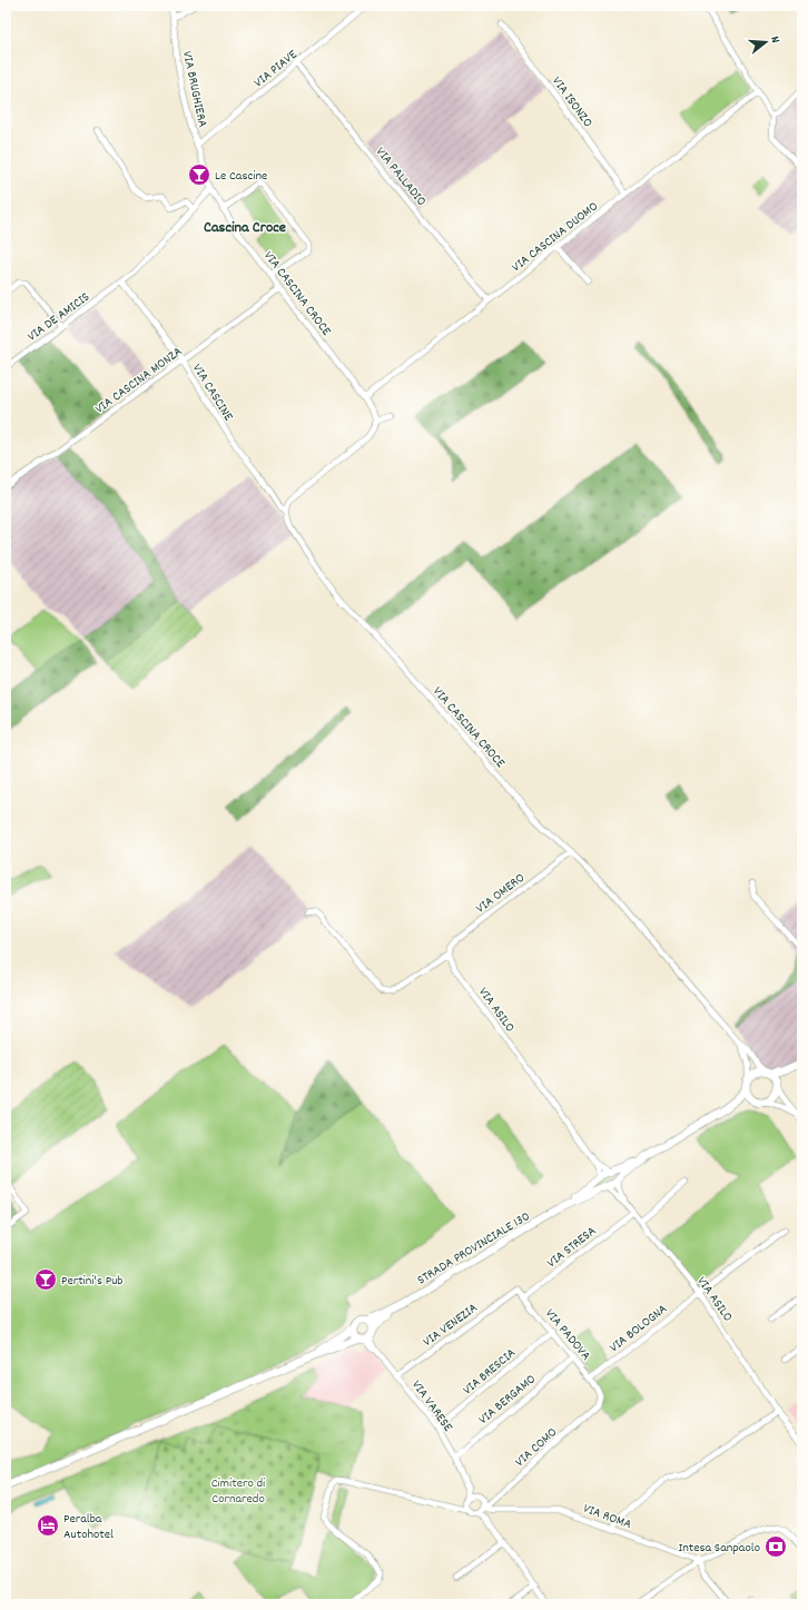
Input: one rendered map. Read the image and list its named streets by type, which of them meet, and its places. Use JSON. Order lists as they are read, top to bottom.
{
  "streets": {
    "street": [
      "VIA PIAVE",
      "VIA BRUGHIERA",
      "VIA ISONZO",
      "VIA PALLADIO",
      "VIA CASCINA DUOMO",
      "VIA CASCINA CROCE",
      "VIA DE AMICIS",
      "VIA CASCINA MONZA",
      "VIA CASCINE",
      "VIA OMERO",
      "VIA ASILO",
      "VIA STRESA",
      "STRADA PROVINCIALE 130",
      "VIA VENEZIA",
      "VIA BOLOGNA",
      "VIA PADOVA",
      "VIA BRESCIA",
      "VIA BERGAMO",
      "VIA VARESE",
      "VIA COMO",
      "VIA ROMA"
    ]
  },
  "crossings": [
    ["VIA PIAVE", "VIA BRUGHIERA"],
    ["VIA PIAVE", "VIA PALLADIO"],
    ["VIA BRUGHIERA", "VIA CASCINA CROCE"],
    ["VIA ISONZO", "VIA CASCINA DUOMO"],
    ["VIA PALLADIO", "VIA CASCINA DUOMO"],
    ["VIA CASCINA DUOMO", "VIA CASCINA CROCE"],
    ["VIA CASCINA CROCE", "VIA DE AMICIS"],
    ["VIA CASCINA CROCE", "VIA CASCINA MONZA"],
    ["VIA CASCINA CROCE", "VIA CASCINE"],
    ["VIA CASCINA CROCE", "VIA OMERO"],
    ["VIA CASCINA CROCE", "STRADA PROVINCIALE 130"],
    ["VIA DE AMICIS", "VIA CASCINE"],
    ["VIA CASCINA MONZA", "VIA CASCINE"],
    ["VIA OMERO", "VIA ASILO"],
    ["VIA ASILO", "VIA STRESA"],
    ["VIA ASILO", "STRADA PROVINCIALE 130"],
    ["VIA ASILO", "VIA BOLOGNA"],
    ["VIA STRESA", "VIA PADOVA"],
    ["STRADA PROVINCIALE 130", "VIA VARESE"],
    ["VIA VENEZIA", "VIA PADOVA"],
    ["VIA VENEZIA", "VIA VARESE"],
    ["VIA BOLOGNA", "VIA PADOVA"],
    ["VIA PADOVA", "VIA BRESCIA"],
    ["VIA PADOVA", "VIA BERGAMO"],
    ["VIA PADOVA", "VIA COMO"],
    ["VIA BRESCIA", "VIA VARESE"],
    ["VIA BERGAMO", "VIA VARESE"],
    ["VIA VARESE", "VIA COMO"],
    ["VIA VARESE", "VIA ROMA"],
    ["VIA COMO", "VIA ROMA"]
  ],
  "districts": ["Cascina Croce"],
  "parks": ["Cimitero di Cornaredo"],
  "places": {
    "bar": ["Le Cascine", "Pertini's Pub"],
    "hotel": ["Peralba Autohotel"],
    "bank": ["Intesa Sanpaolo"]
  },
  "north": "right"
}
